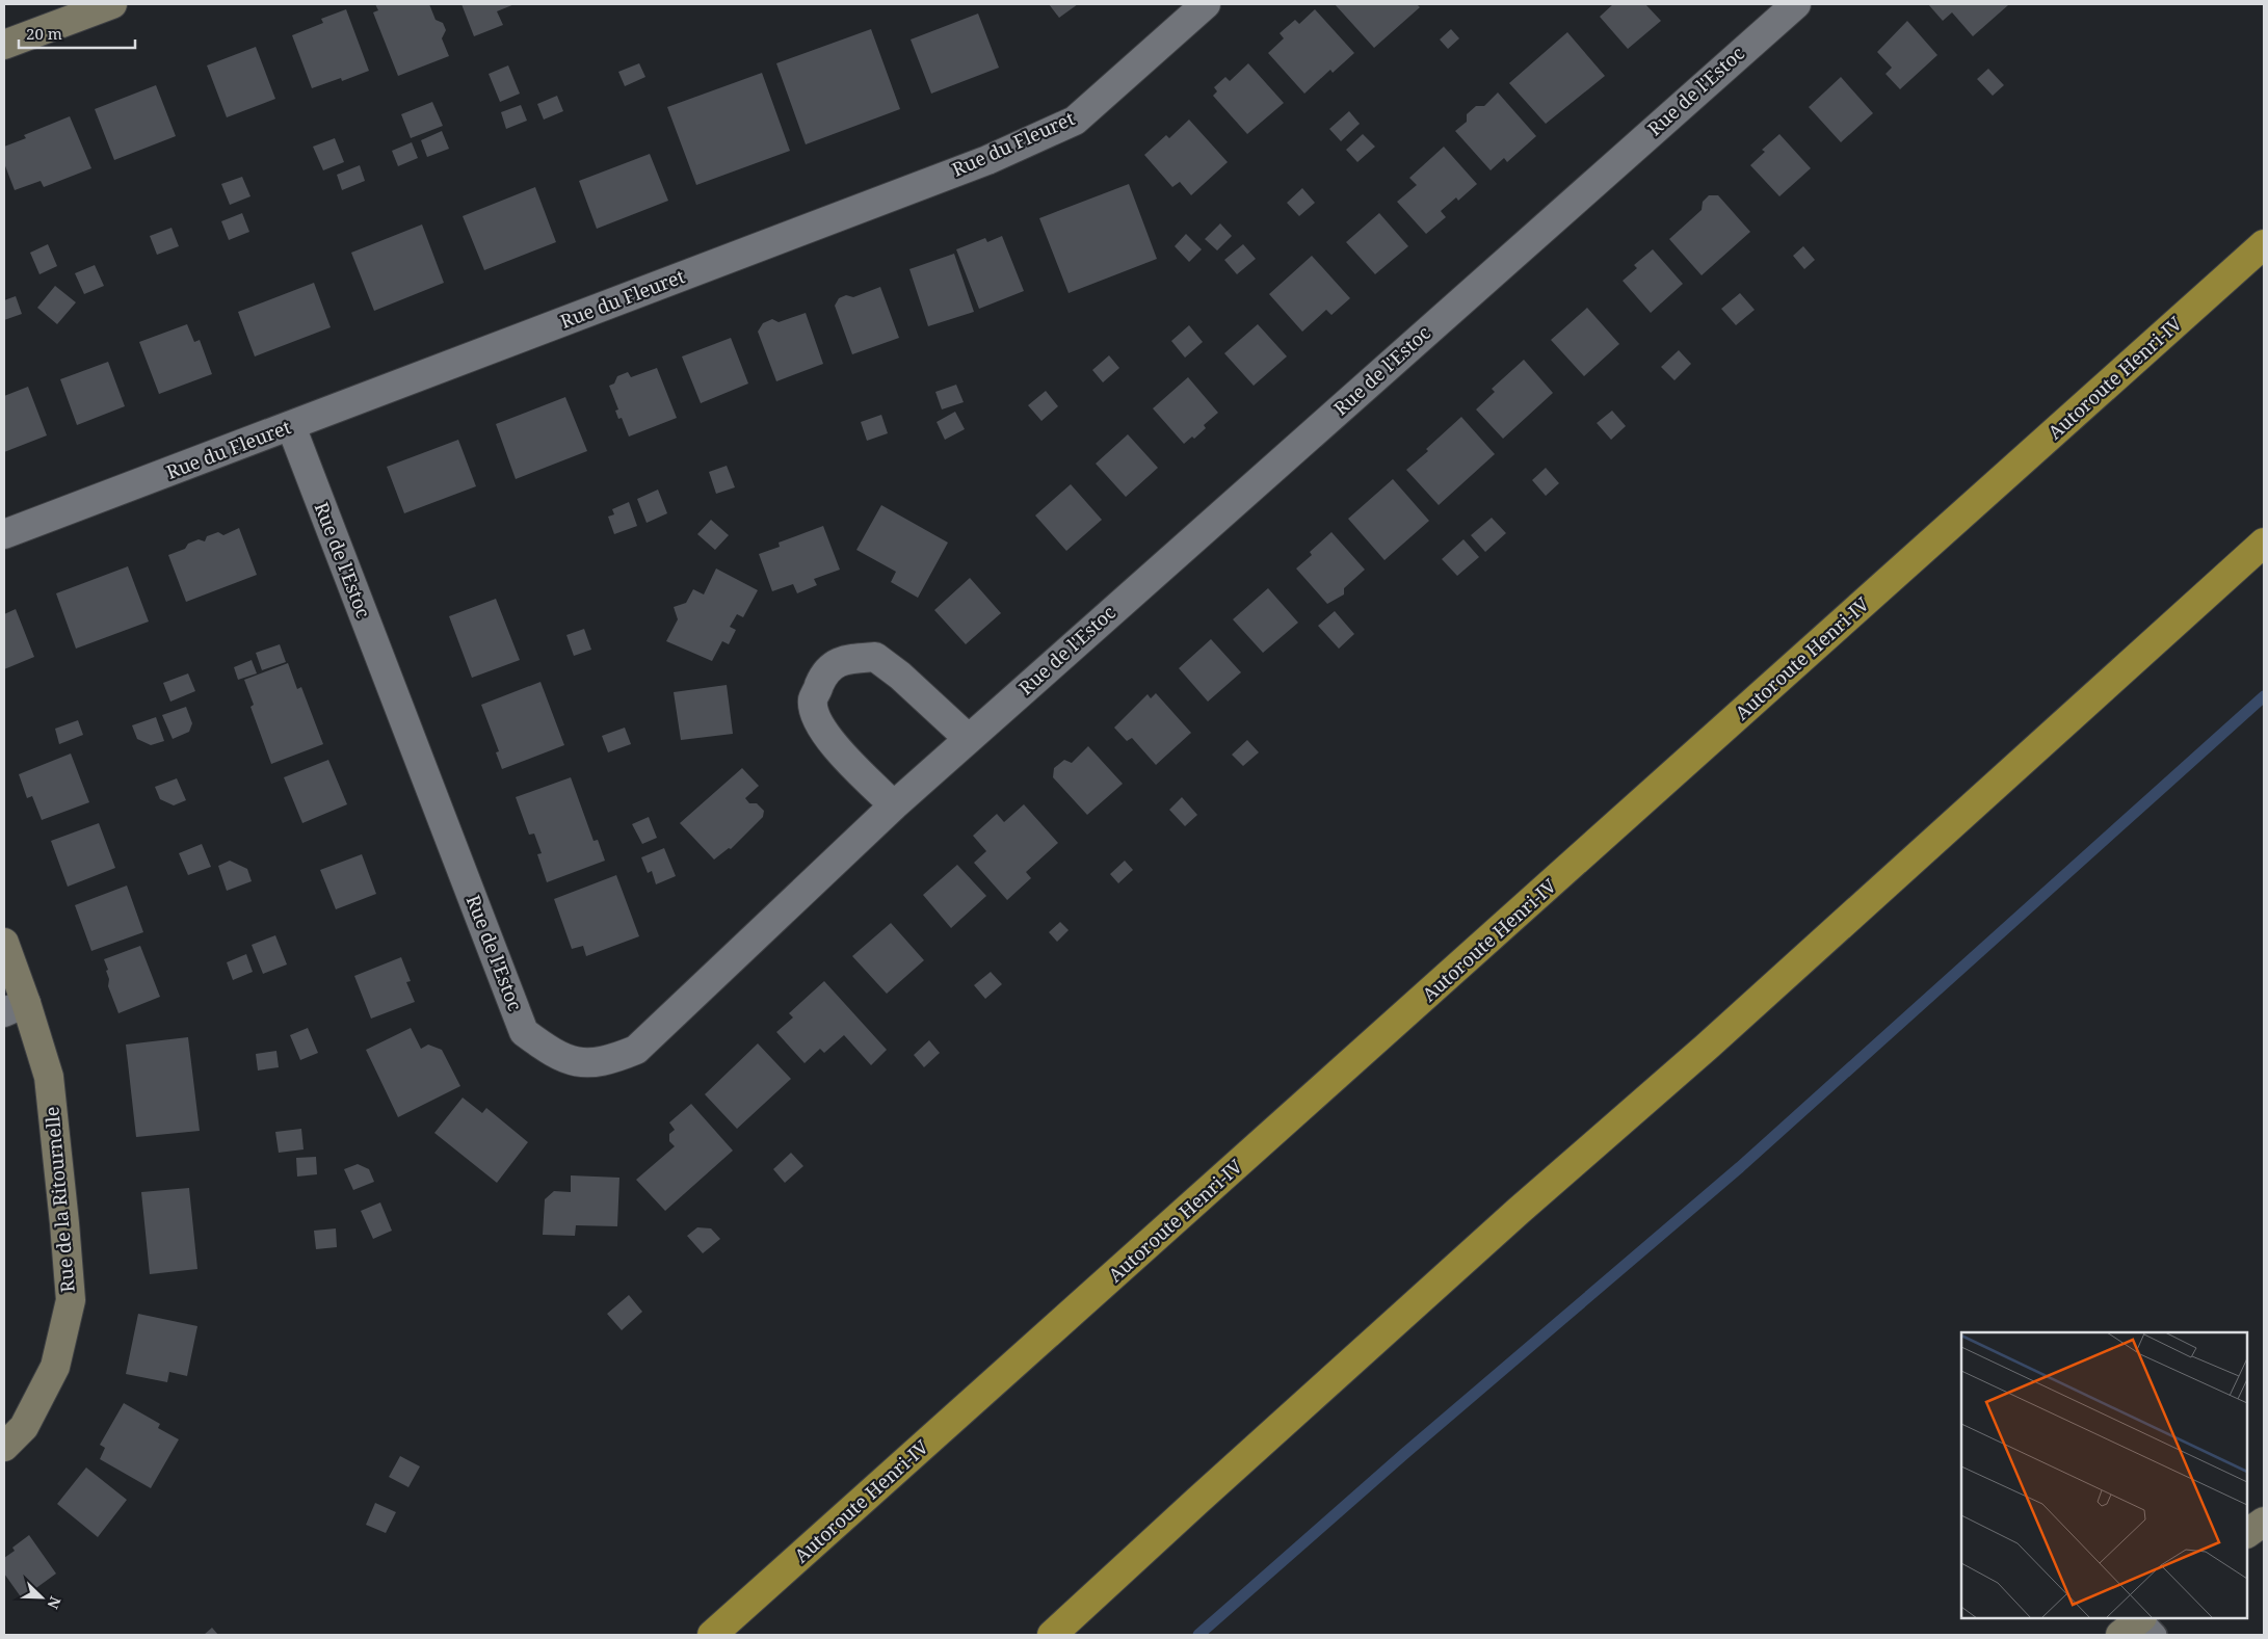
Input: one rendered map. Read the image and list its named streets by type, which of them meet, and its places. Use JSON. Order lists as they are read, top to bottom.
{
  "streets": {
    "highway": ["Autoroute Henri-IV"],
    "street": ["Rue de l'Estoc", "Rue du Fleuret", "Rue de la Ritournelle"]
  },
  "crossings": [
    ["Rue de l'Estoc", "Rue du Fleuret"]
  ],
  "scale_bar": "20 m",
  "north": "bottom right"
}
